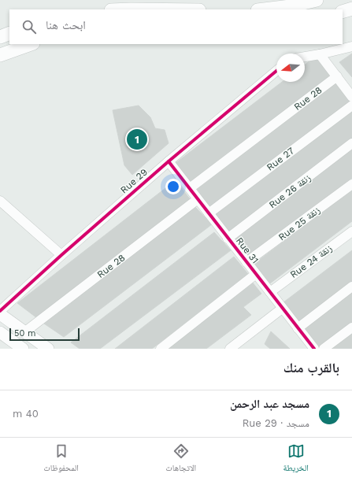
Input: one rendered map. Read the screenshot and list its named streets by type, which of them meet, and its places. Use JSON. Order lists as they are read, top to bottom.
{
  "streets": {
    "street": [
      "Rue 28",
      "Rue 27",
      "Rue 29",
      "Rue 26 زنقة",
      "Rue 25 زنقة",
      "Rue 31",
      "Rue 24 زنقة"
    ]
  },
  "crossings": [
    ["Rue 28", "Rue 31"],
    ["Rue 27", "Rue 31"],
    ["Rue 29", "Rue 31"],
    ["Rue 26 زنقة", "Rue 31"],
    ["Rue 25 زنقة", "Rue 31"],
    ["Rue 31", "Rue 24 زنقة"]
  ],
  "scale_bar": "50 m",
  "north": "left",
  "page": {
    "search": "ابحث هنا",
    "pins": "1",
    "scale": "50 m",
    "heading": "بالقرب منك",
    "list": [
      {
        "mark": "1",
        "name": "مسجد عبد الرحمن",
        "note": "مسجد · Rue 29",
        "value": "40 m"
      }
    ],
    "nav": ["الخريطة", "الاتجاهات", "المحفوظات"]
  }
}
